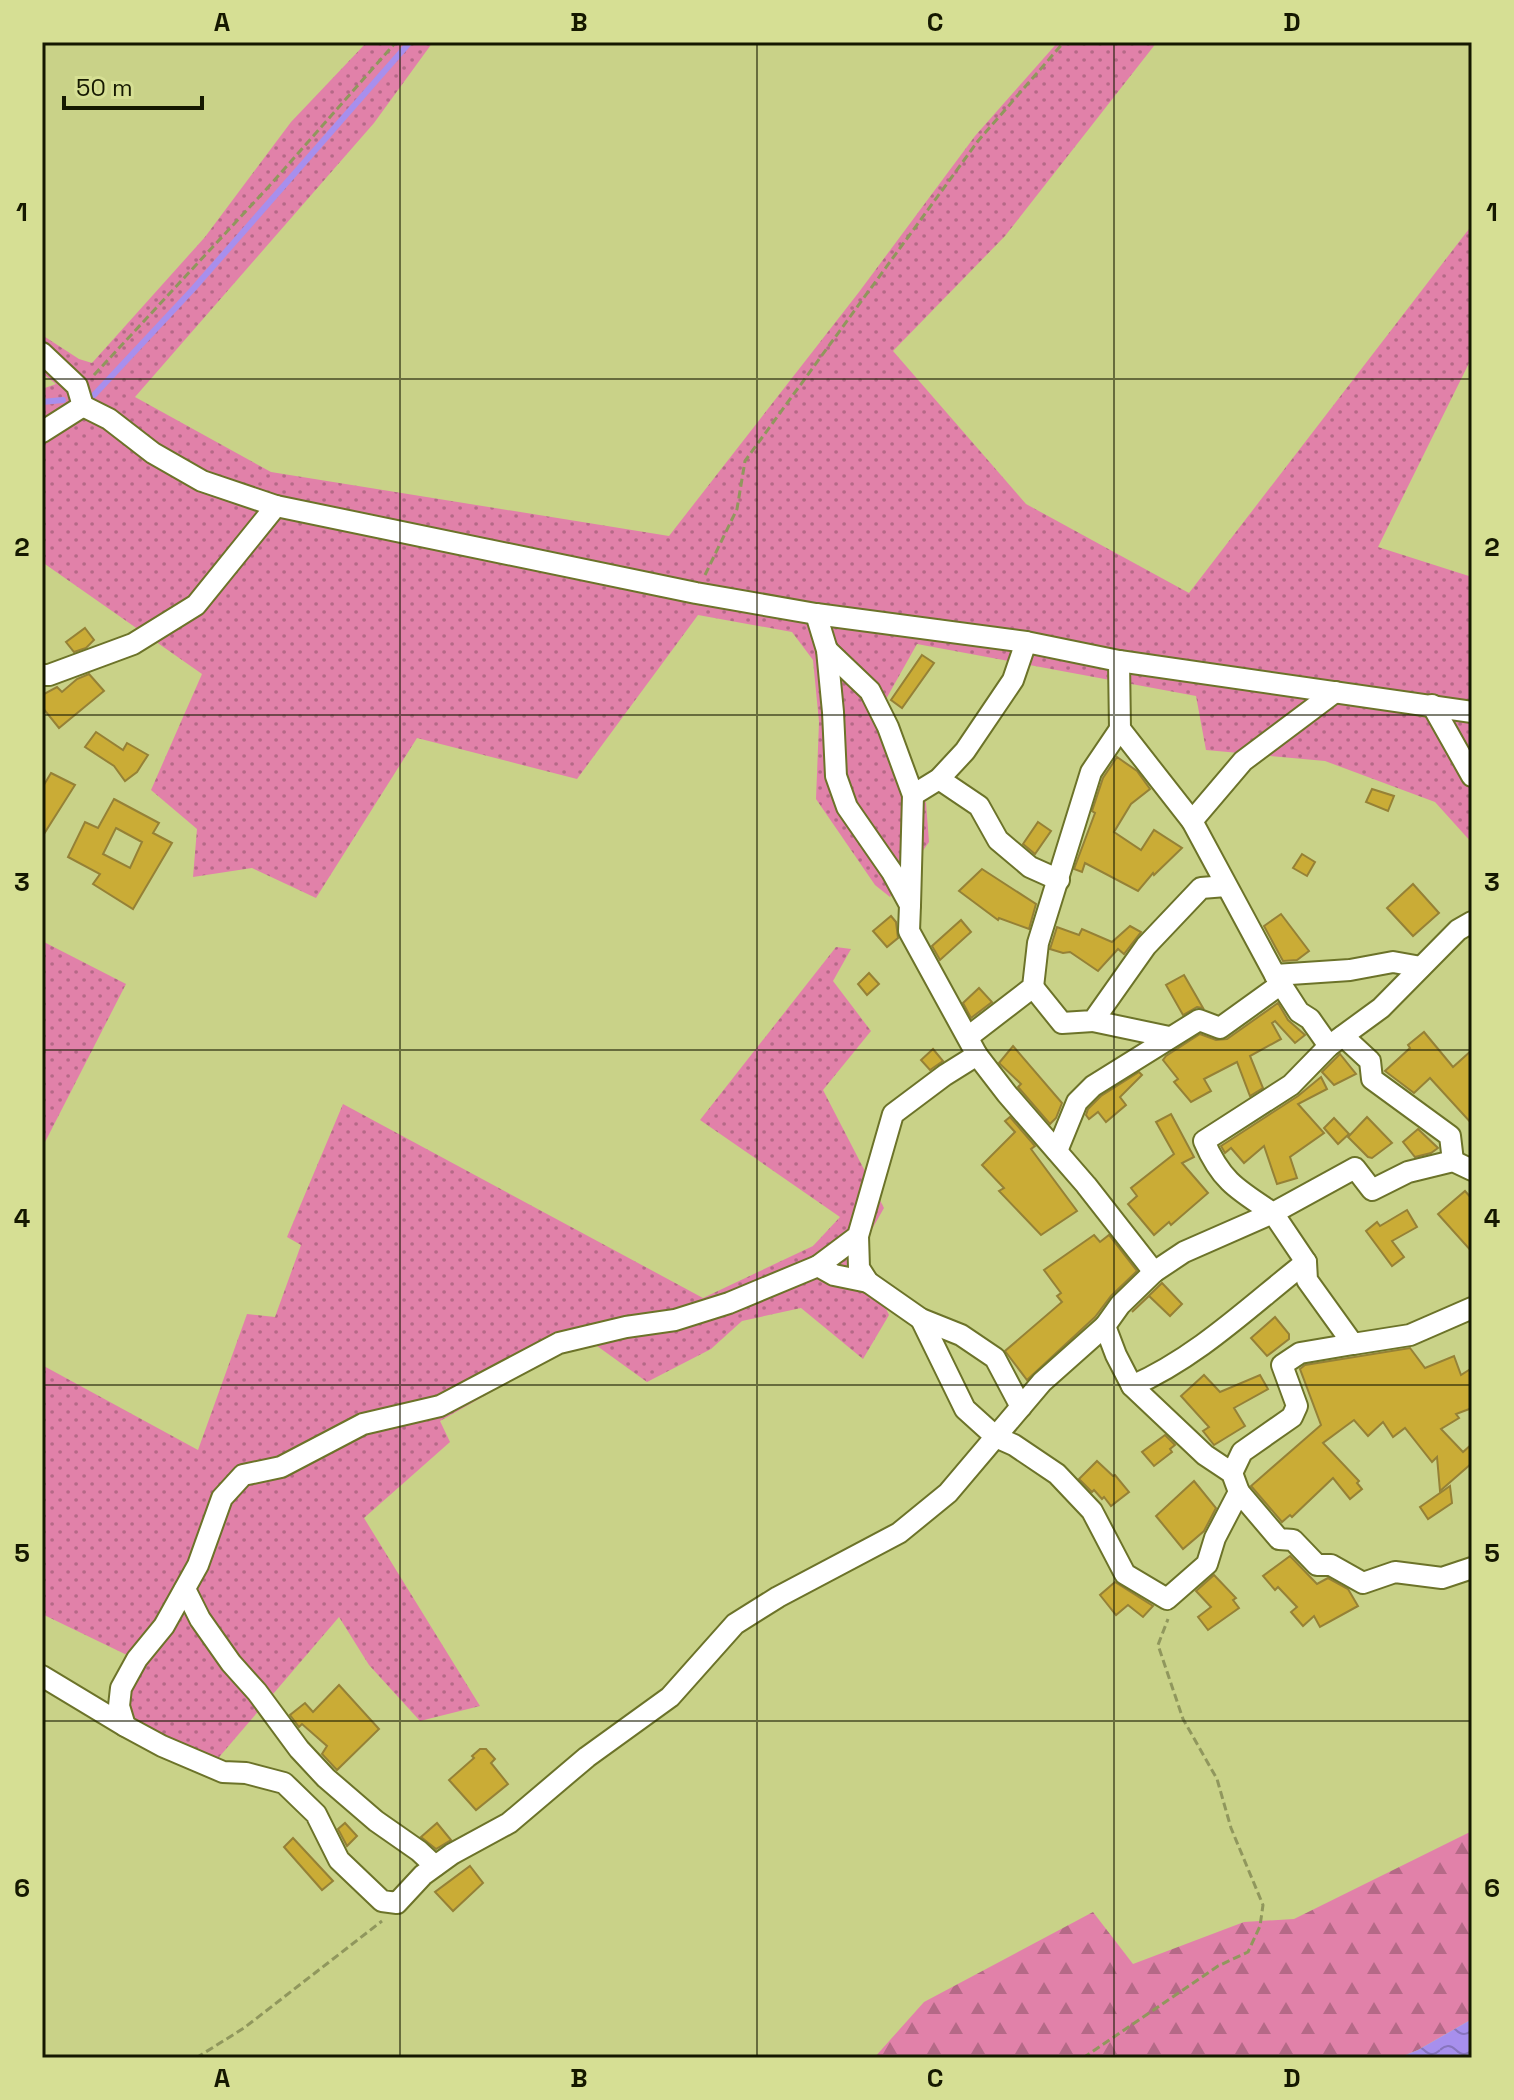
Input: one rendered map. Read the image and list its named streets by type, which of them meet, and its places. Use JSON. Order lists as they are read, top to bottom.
{
  "scale_bar": "50 m",
  "grid": {
    "columns": [
      "A",
      "B",
      "C",
      "D"
    ],
    "rows": [
      "1",
      "2",
      "3",
      "4",
      "5",
      "6"
    ]
  }
}
